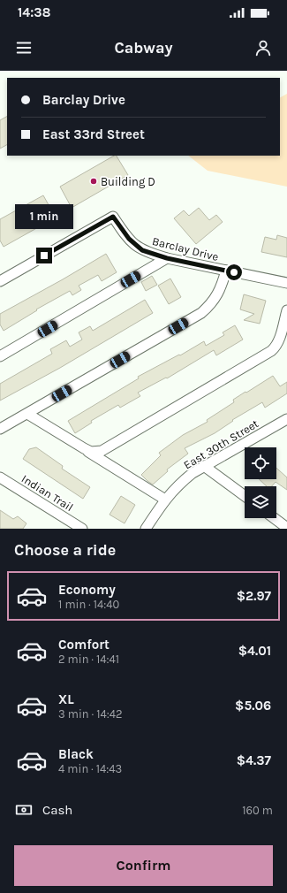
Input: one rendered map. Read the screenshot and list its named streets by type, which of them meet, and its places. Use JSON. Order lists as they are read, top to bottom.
{
  "streets": {
    "street": ["Barclay Drive", "East 30th Street", "Indian Trail"]
  },
  "places": ["Building D"],
  "page": {
    "status": "14:38",
    "header": "Cabway",
    "banner": ["Barclay Drive", "East 33rd Street"],
    "bubble": "1 min",
    "heading": "Choose a ride",
    "list": [
      {
        "name": "Economy",
        "note": "1 min · 14:40",
        "value": "$2.97"
      },
      {
        "name": "Comfort",
        "note": "2 min · 14:41",
        "value": "$4.01"
      },
      {
        "name": "XL",
        "note": "3 min · 14:42",
        "value": "$5.06"
      },
      {
        "name": "Black",
        "note": "4 min · 14:43",
        "value": "$4.37"
      }
    ],
    "pay": ["Cash", "160 m"],
    "buttons": "Confirm"
  }
}
